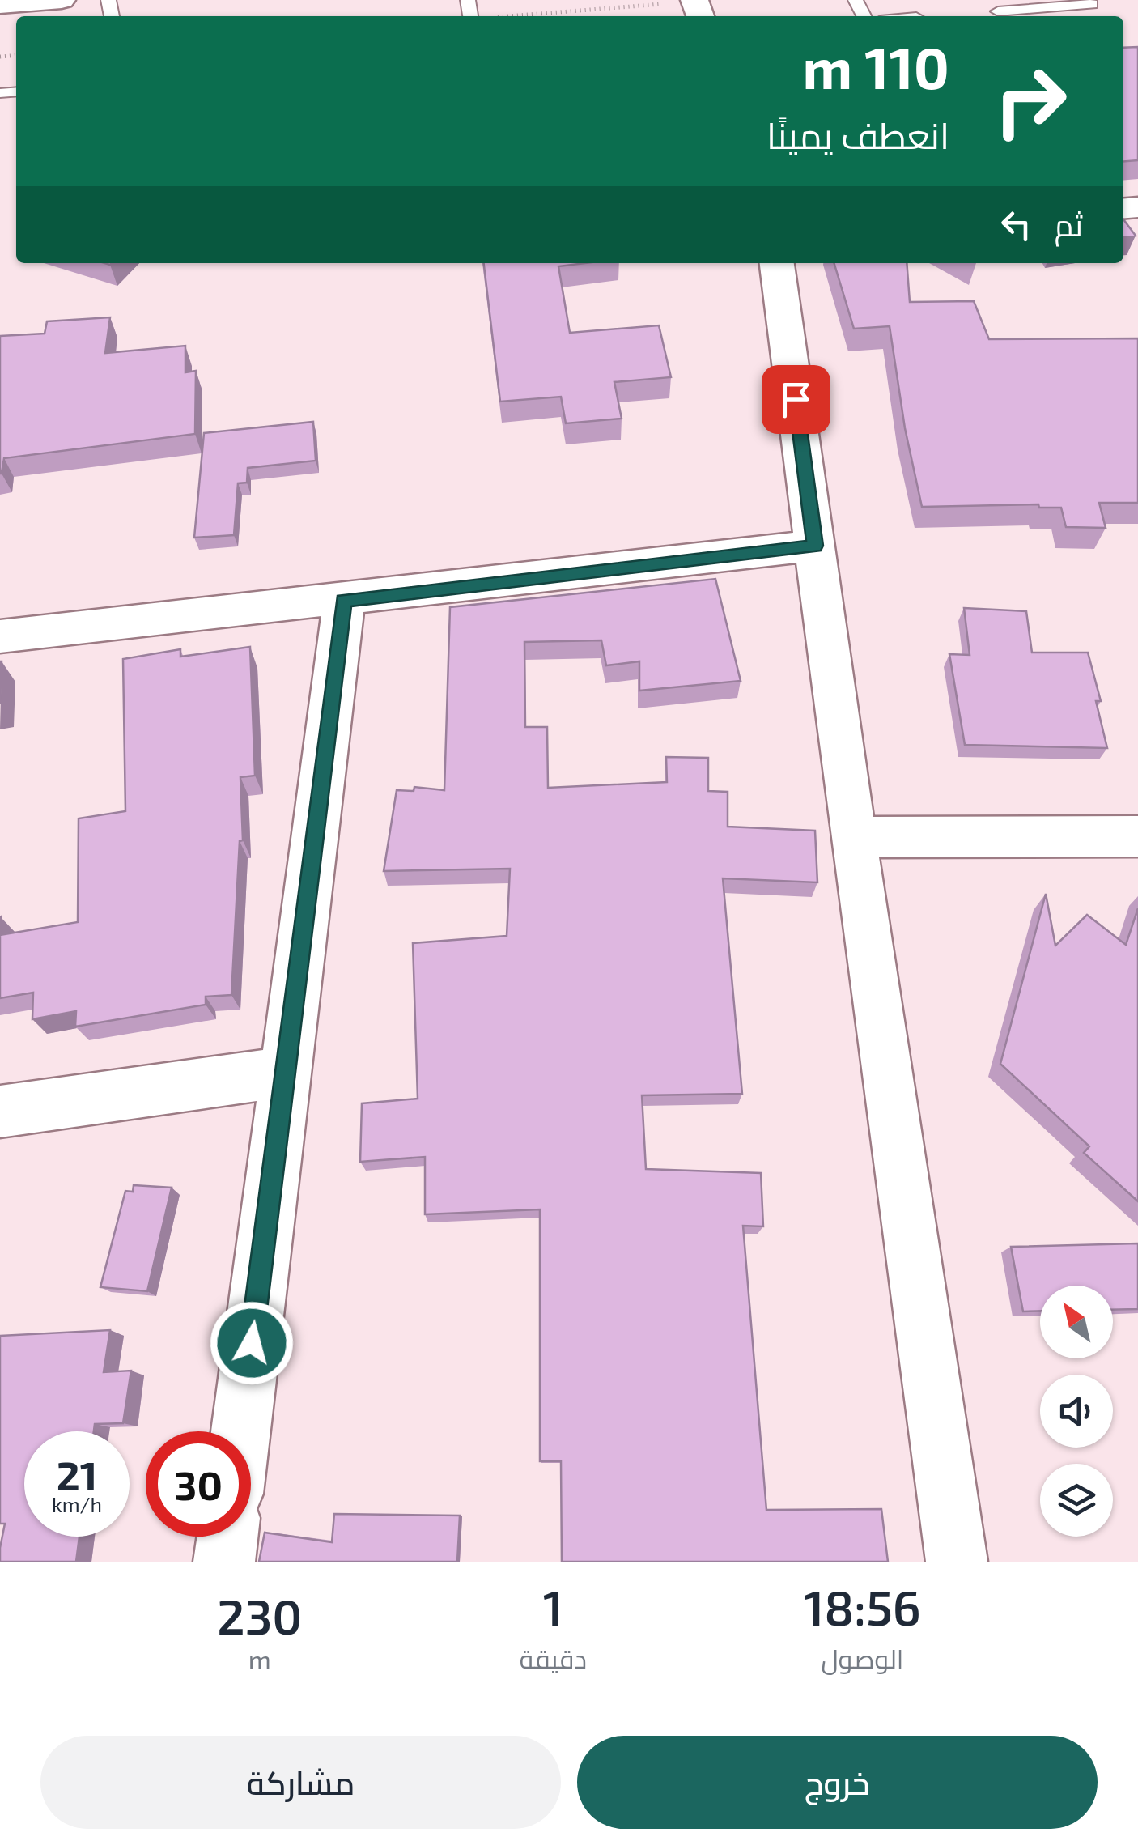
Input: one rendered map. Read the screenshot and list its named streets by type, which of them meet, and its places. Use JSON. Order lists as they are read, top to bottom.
{
  "north": "top left",
  "page": {
    "turn": ["110 m", "انعطف يمينًا"],
    "then": "ثم",
    "speed": "21 km/h",
    "limit": "30",
    "eta": [
      "18:56",
      "الوصول",
      "1",
      "دقيقة",
      "230",
      "m"
    ],
    "buttons": ["خروج", "مشاركة"]
  }
}
